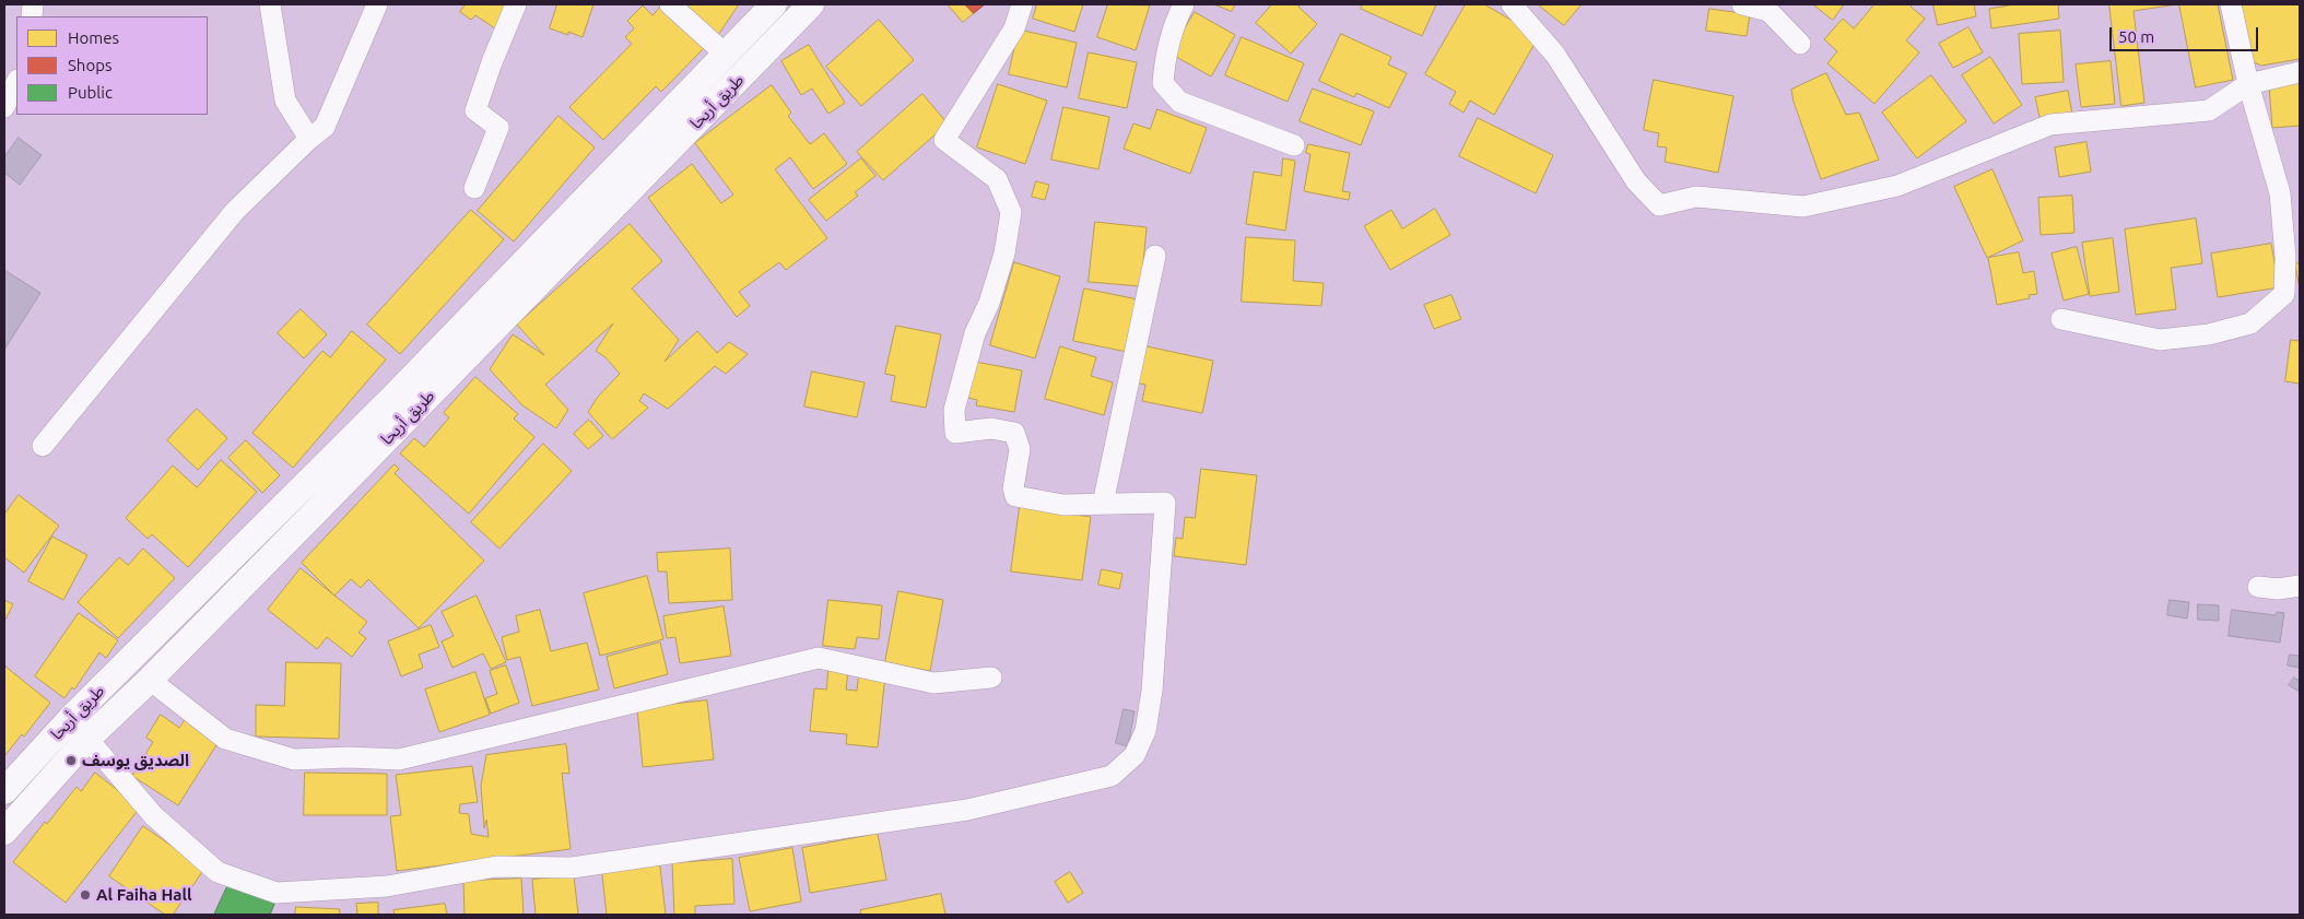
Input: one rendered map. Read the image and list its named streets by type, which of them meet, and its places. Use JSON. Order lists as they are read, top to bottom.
{
  "streets": {
    "main road": ["طريق أريحا"]
  },
  "places": ["الصديق يوسف", "Al Faiha Hall"],
  "legend": ["Homes", "Shops", "Public"],
  "scale_bar": "50 m"
}
